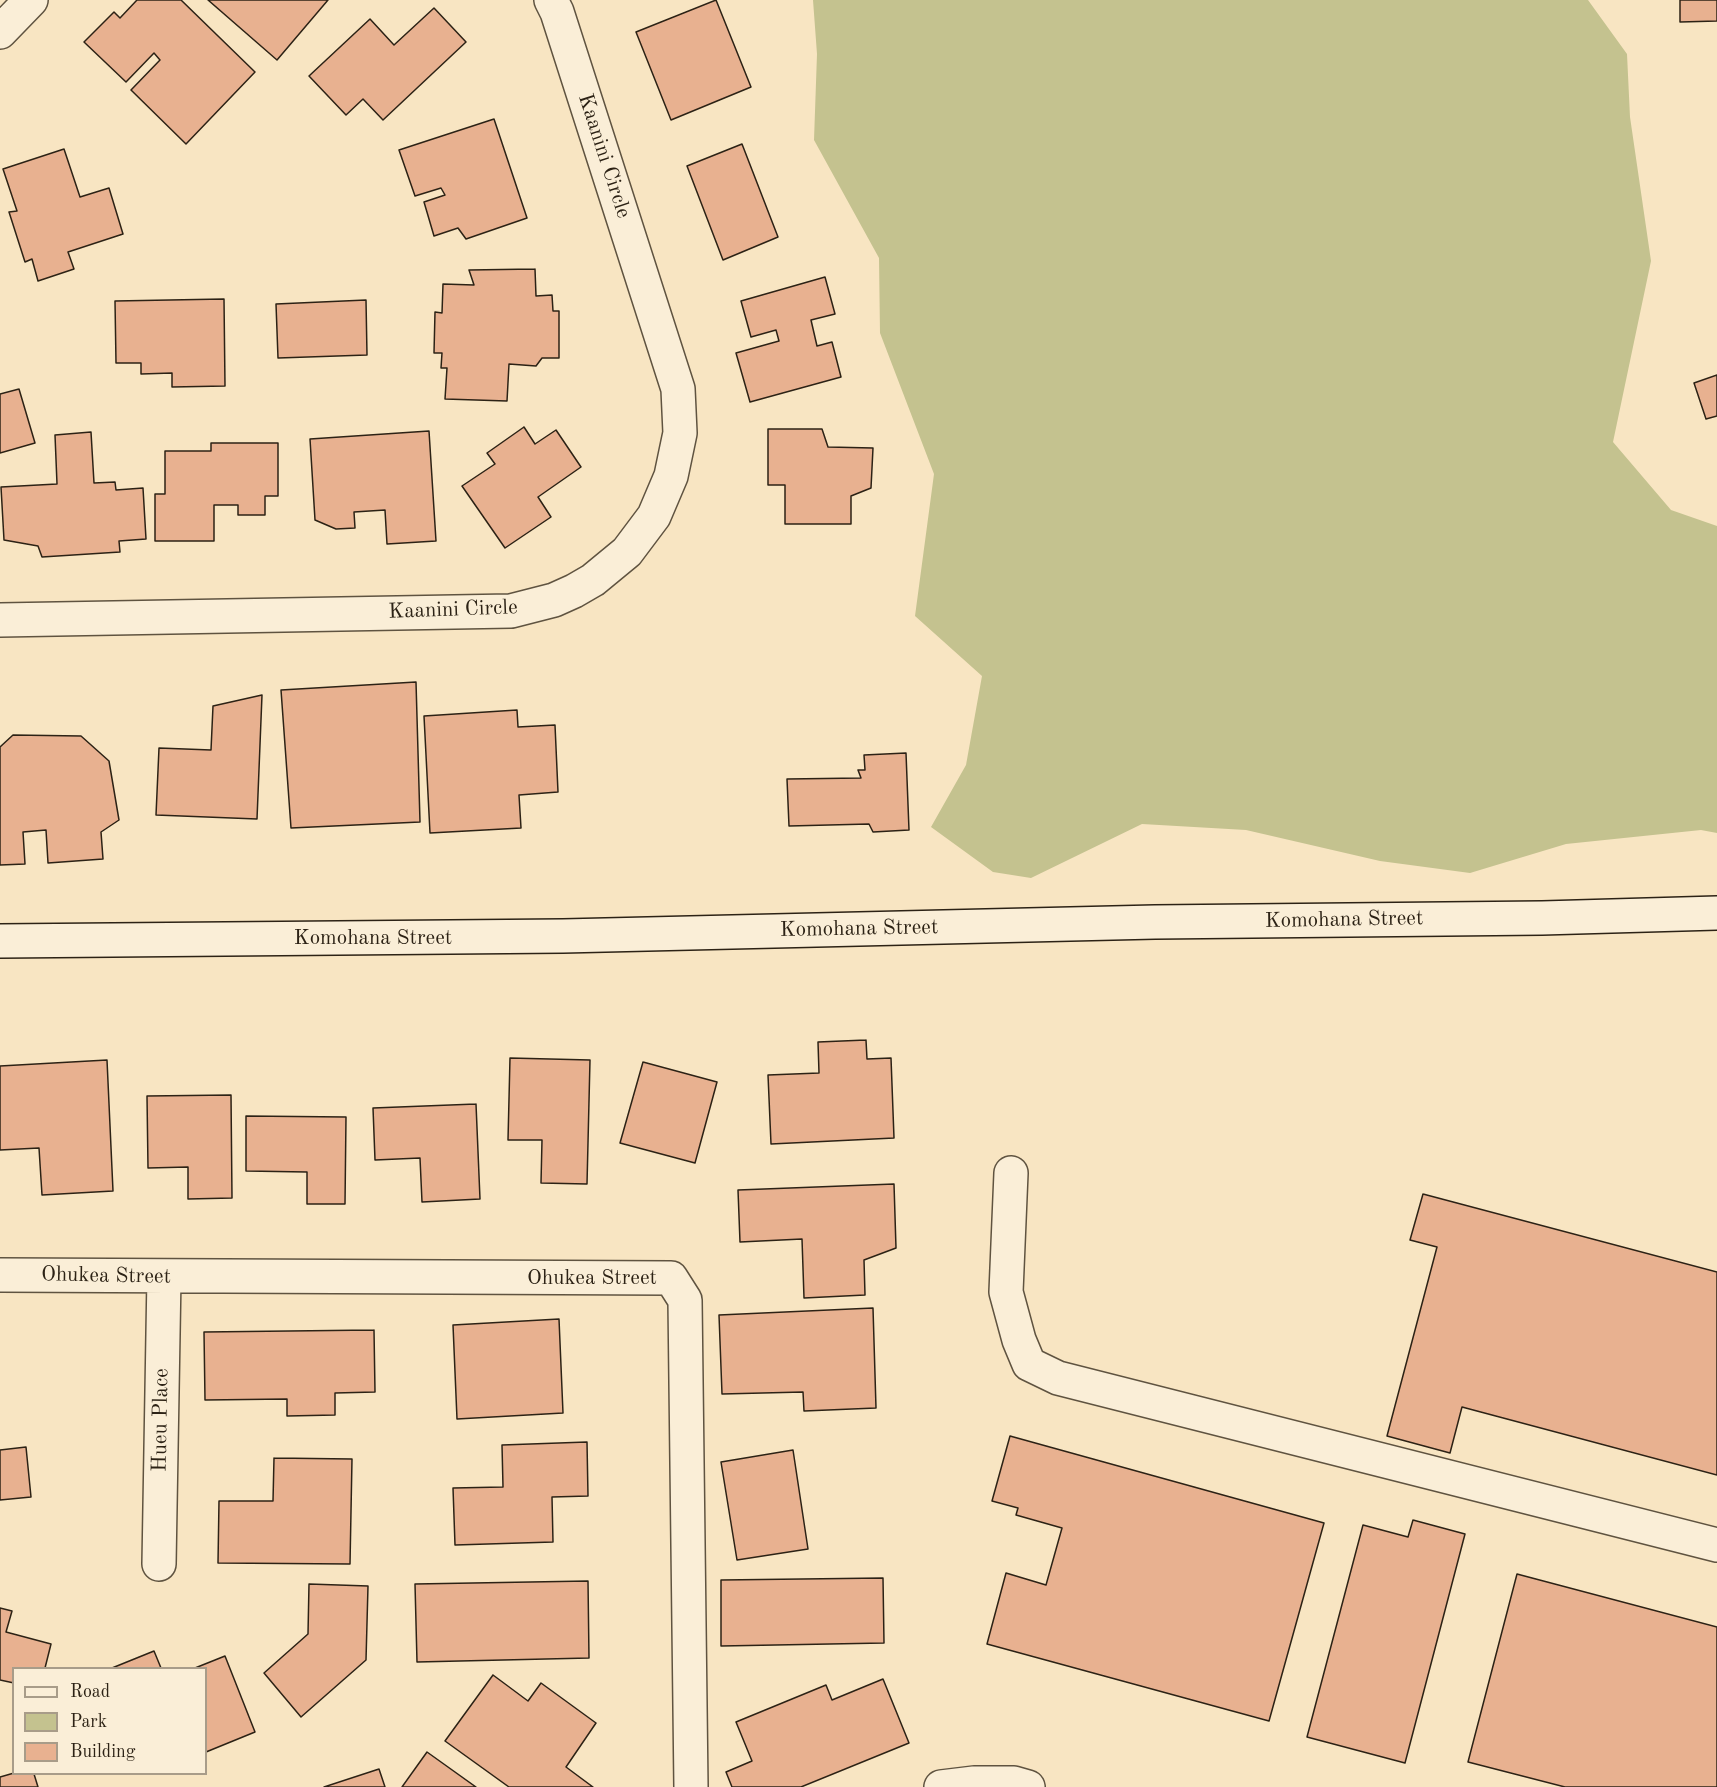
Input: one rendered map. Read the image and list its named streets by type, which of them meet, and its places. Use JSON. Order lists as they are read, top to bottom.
{
  "streets": {
    "street": [
      "Kaanini Circle",
      "Komohana Street",
      "Ohukea Street",
      "Hueu Place"
    ]
  },
  "crossings": [
    ["Ohukea Street", "Hueu Place"]
  ],
  "legend": ["Road", "Park", "Building"]
}
